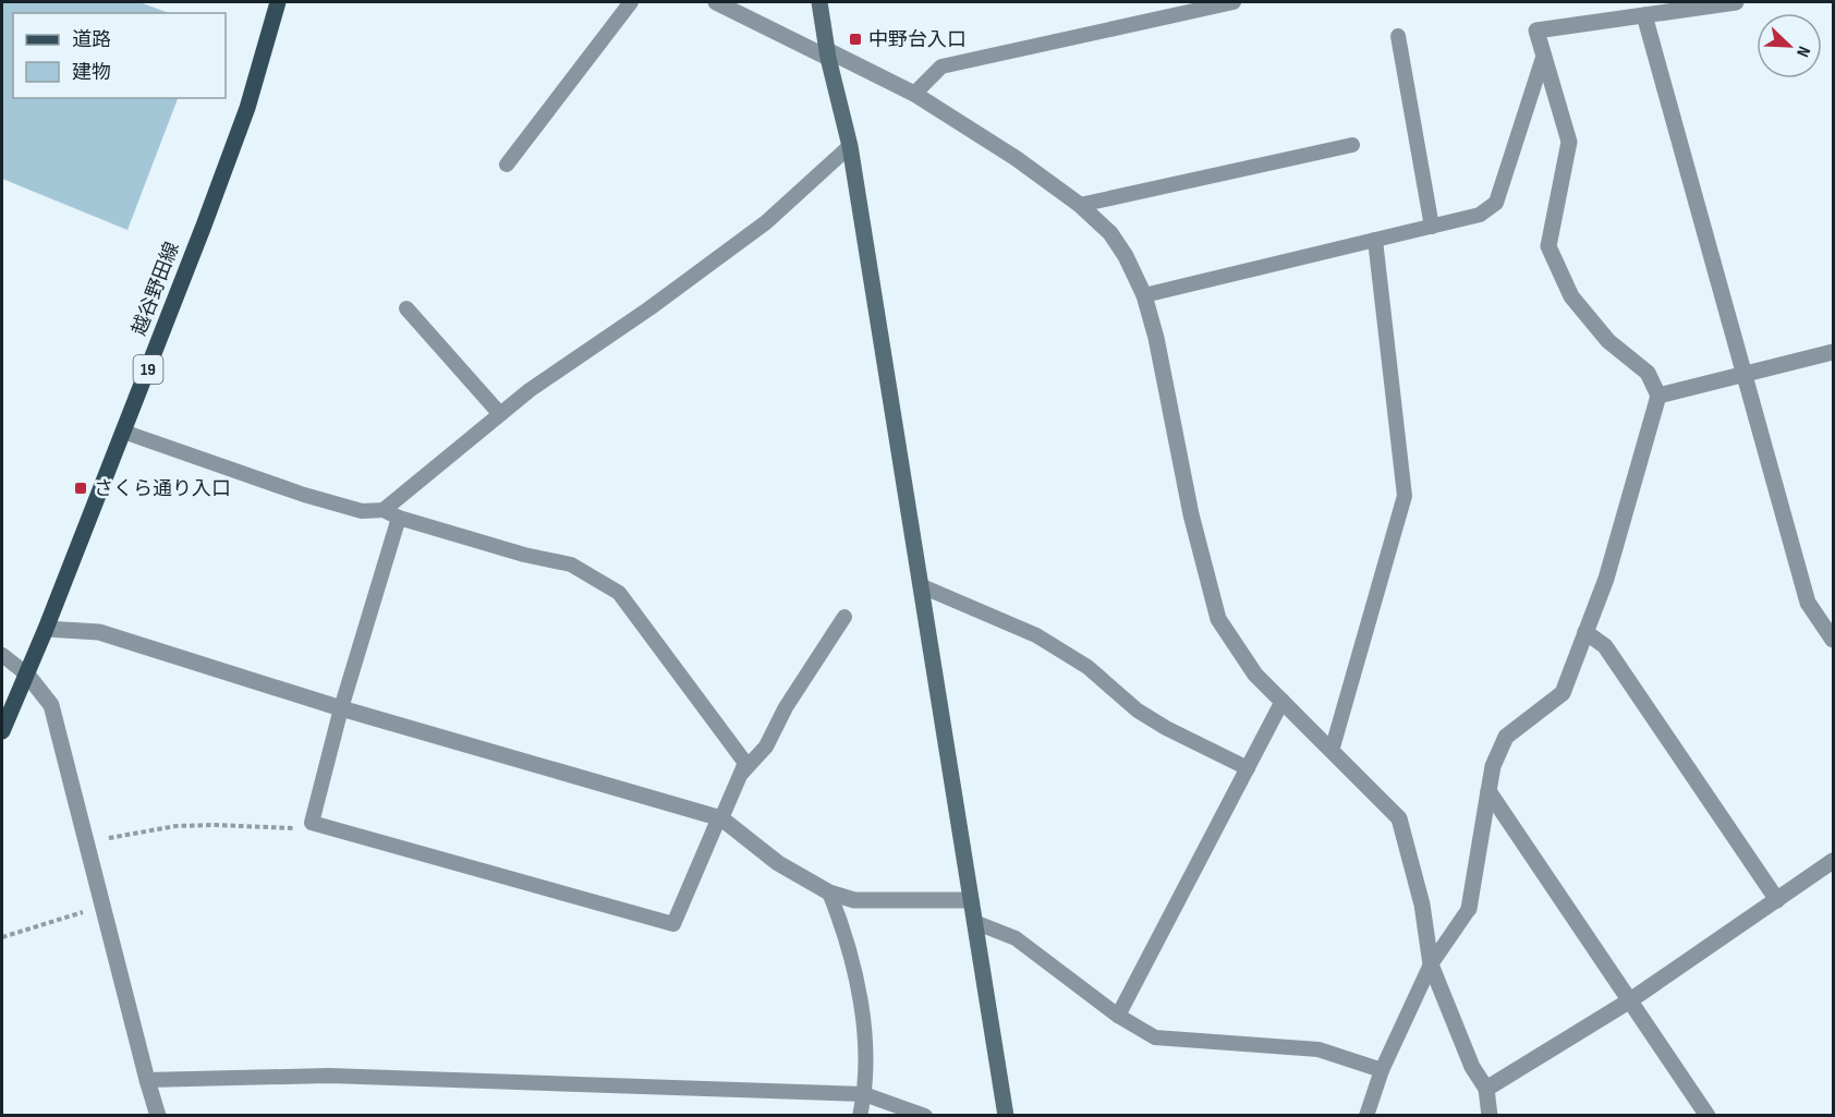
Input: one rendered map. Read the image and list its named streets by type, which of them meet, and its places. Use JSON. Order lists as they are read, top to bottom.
{
  "streets": {
    "main road": ["越谷野田線", "19"]
  },
  "places": {
    "transit": ["中野台入口", "さくら通り入口"]
  },
  "legend": ["道路", "建物"],
  "north": "bottom right"
}
